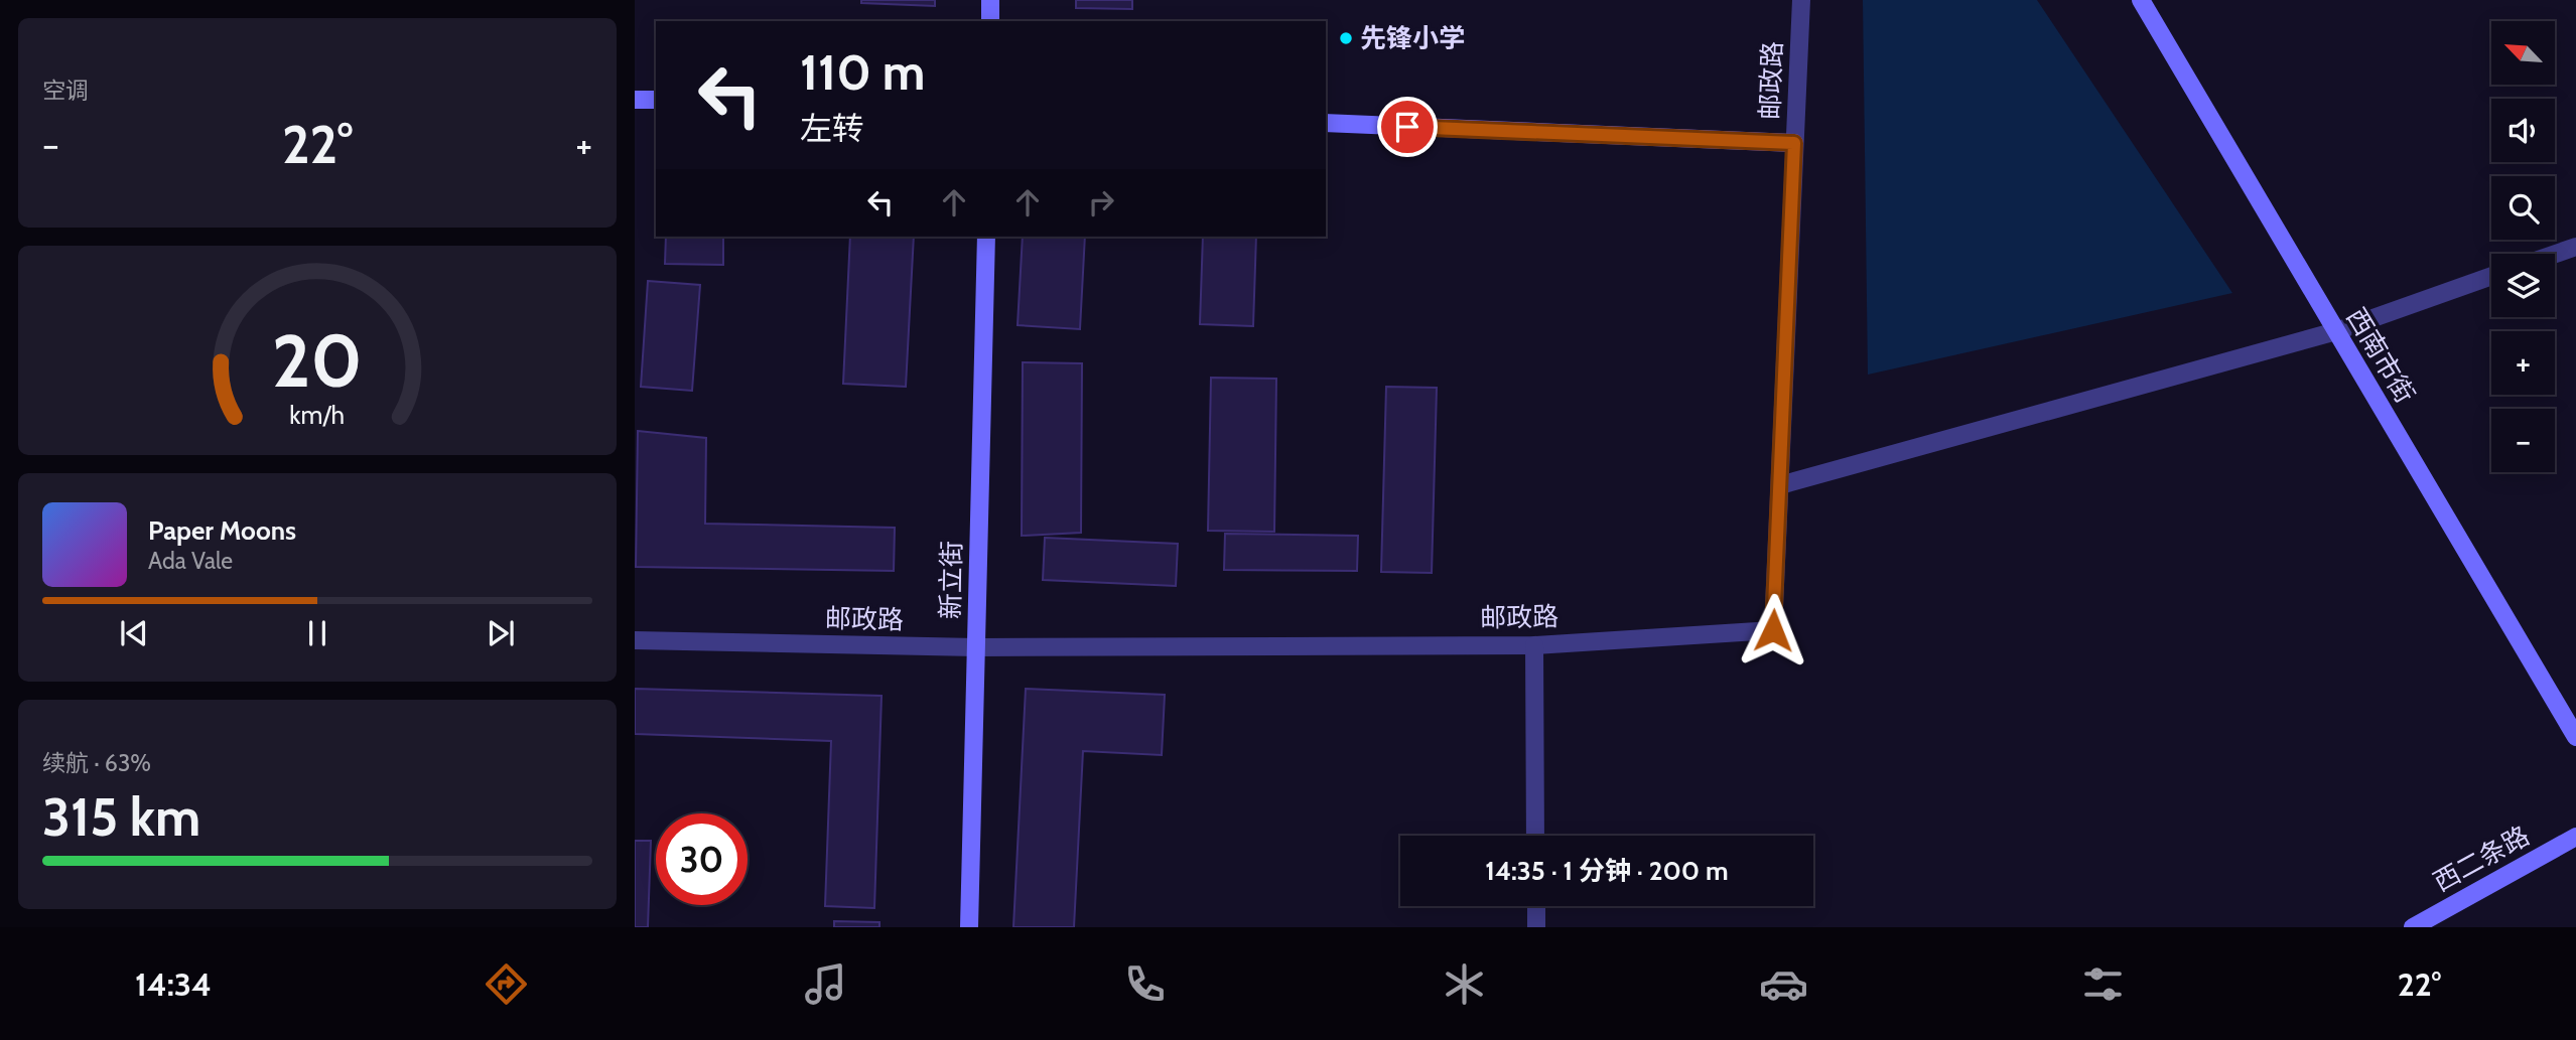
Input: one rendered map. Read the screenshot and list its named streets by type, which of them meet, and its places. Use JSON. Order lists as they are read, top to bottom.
{
  "streets": {
    "street": [
      "邮政路",
      "西南市街",
      "新立街",
      "西二条路"
    ]
  },
  "crossings": [
    ["邮政路", "新立街"]
  ],
  "places": ["先锋小学"],
  "north": "top left",
  "page": {
    "tile": [
      "空调",
      ["续航 · 63%", "315 km"]
    ],
    "map_buttons": ["+", "−"],
    "turn": ["110 m", "左转"],
    "heat": ["−", "22°", "+"],
    "song": ["Paper Moons", "Ada Vale"],
    "limit": "30",
    "trip": "14:35 · 1 分钟 · 200 m",
    "tabs": ["14:34", "22°"],
    "gauge": ["20", "km/h"]
  }
}
